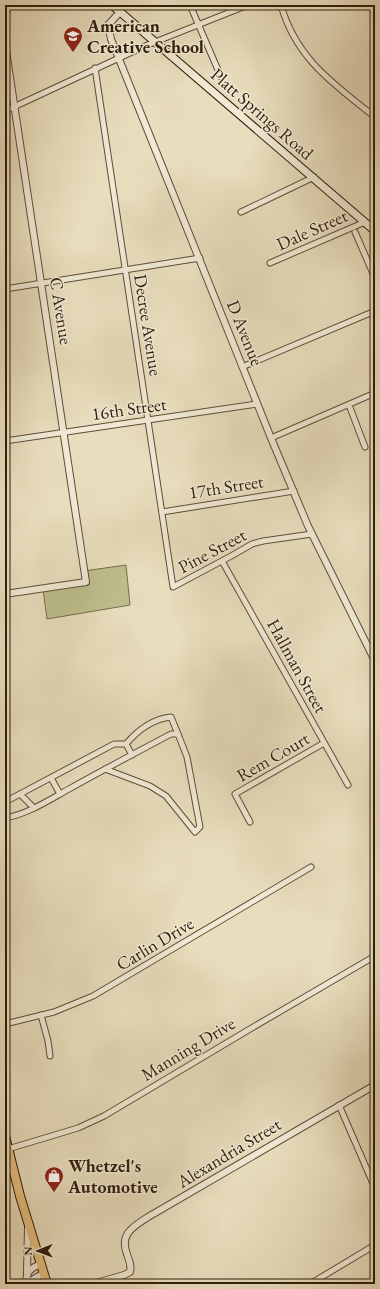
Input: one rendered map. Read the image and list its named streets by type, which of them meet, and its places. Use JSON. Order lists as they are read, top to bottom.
{
  "streets": {
    "main road": ["Platt Springs Road"],
    "street": [
      "Dale Street",
      "C Avenue",
      "Decree Avenue",
      "D Avenue",
      "16th Street",
      "17th Street",
      "Pine Street",
      "Hallman Street",
      "Rem Court",
      "Carlin Drive",
      "Manning Drive",
      "Alexandria Street"
    ]
  },
  "crossings": [
    ["Platt Springs Road", "Dale Street"],
    ["Platt Springs Road", "D Avenue"],
    ["C Avenue", "16th Street"],
    ["Decree Avenue", "16th Street"],
    ["Decree Avenue", "17th Street"],
    ["Decree Avenue", "Pine Street"],
    ["D Avenue", "16th Street"],
    ["D Avenue", "17th Street"],
    ["D Avenue", "Pine Street"],
    ["Pine Street", "Hallman Street"],
    ["Hallman Street", "Rem Court"]
  ],
  "places": {
    "school or university": ["American Creative School"],
    "shop": ["Whetzel's Automotive"]
  },
  "north": "left"
}
